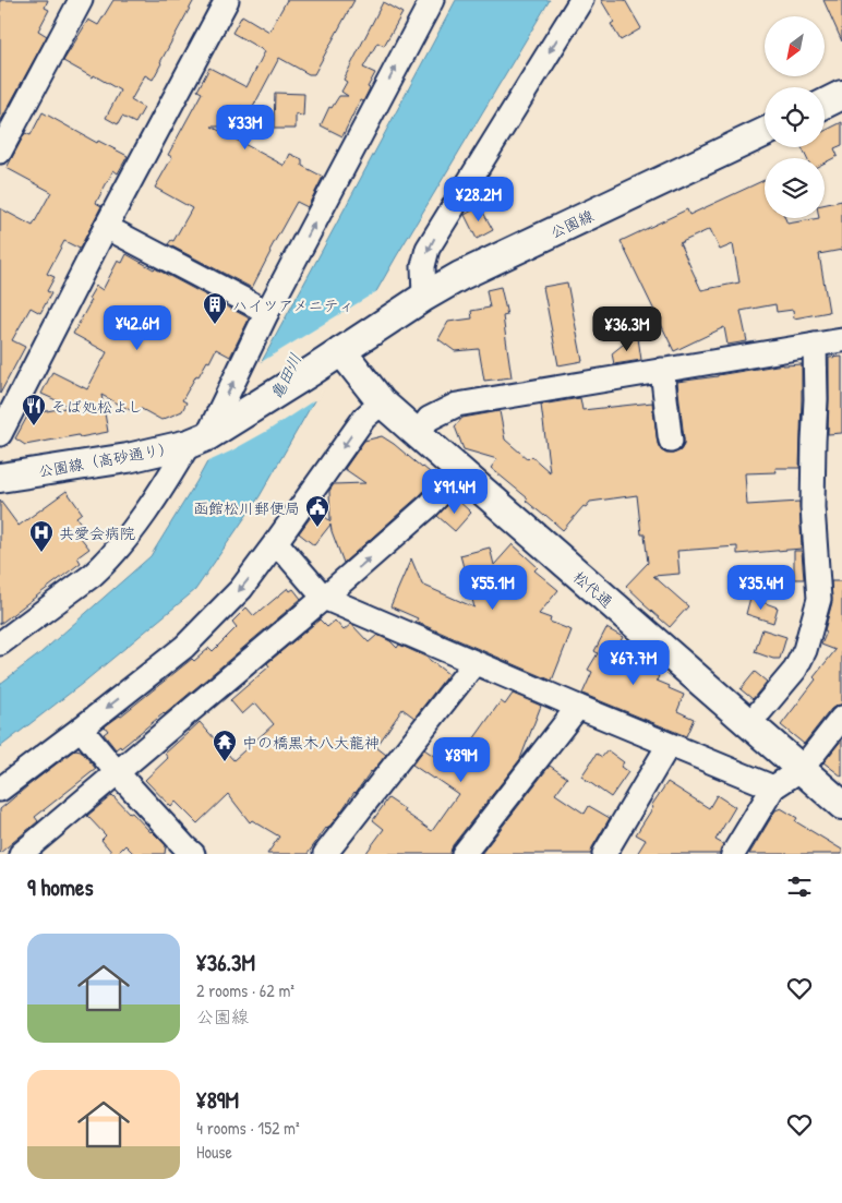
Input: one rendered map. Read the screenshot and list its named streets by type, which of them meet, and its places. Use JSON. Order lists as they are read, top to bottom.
{
  "streets": {
    "street": ["公園線", "公園線（高砂通り）", "松代通"]
  },
  "crossings": [
    ["公園線", "公園線（高砂通り）"],
    ["公園線（高砂通り）", "松代通"]
  ],
  "water": ["亀田川"],
  "places": {
    "building": ["ハイツアメニティ"],
    "restaurant": ["そば処松よし"],
    "public building": ["函館松川郵便局"],
    "hospital": ["共愛会病院"],
    "temple": ["中の橋黒木八大龍神"]
  },
  "north": "bottom left",
  "page": {
    "price": [
      "¥33M",
      "¥28.2M",
      "¥42.6M",
      "¥36.3M",
      "¥91.4M",
      "¥55.1M",
      "¥35.4M",
      "¥67.7M",
      "¥89M"
    ],
    "heading": "9 homes",
    "list": [
      {
        "name": "¥36.3M",
        "note": "2 rooms · 62 m² · 公園線"
      },
      {
        "name": "¥89M",
        "note": "4 rooms · 152 m² · House"
      }
    ]
  }
}
